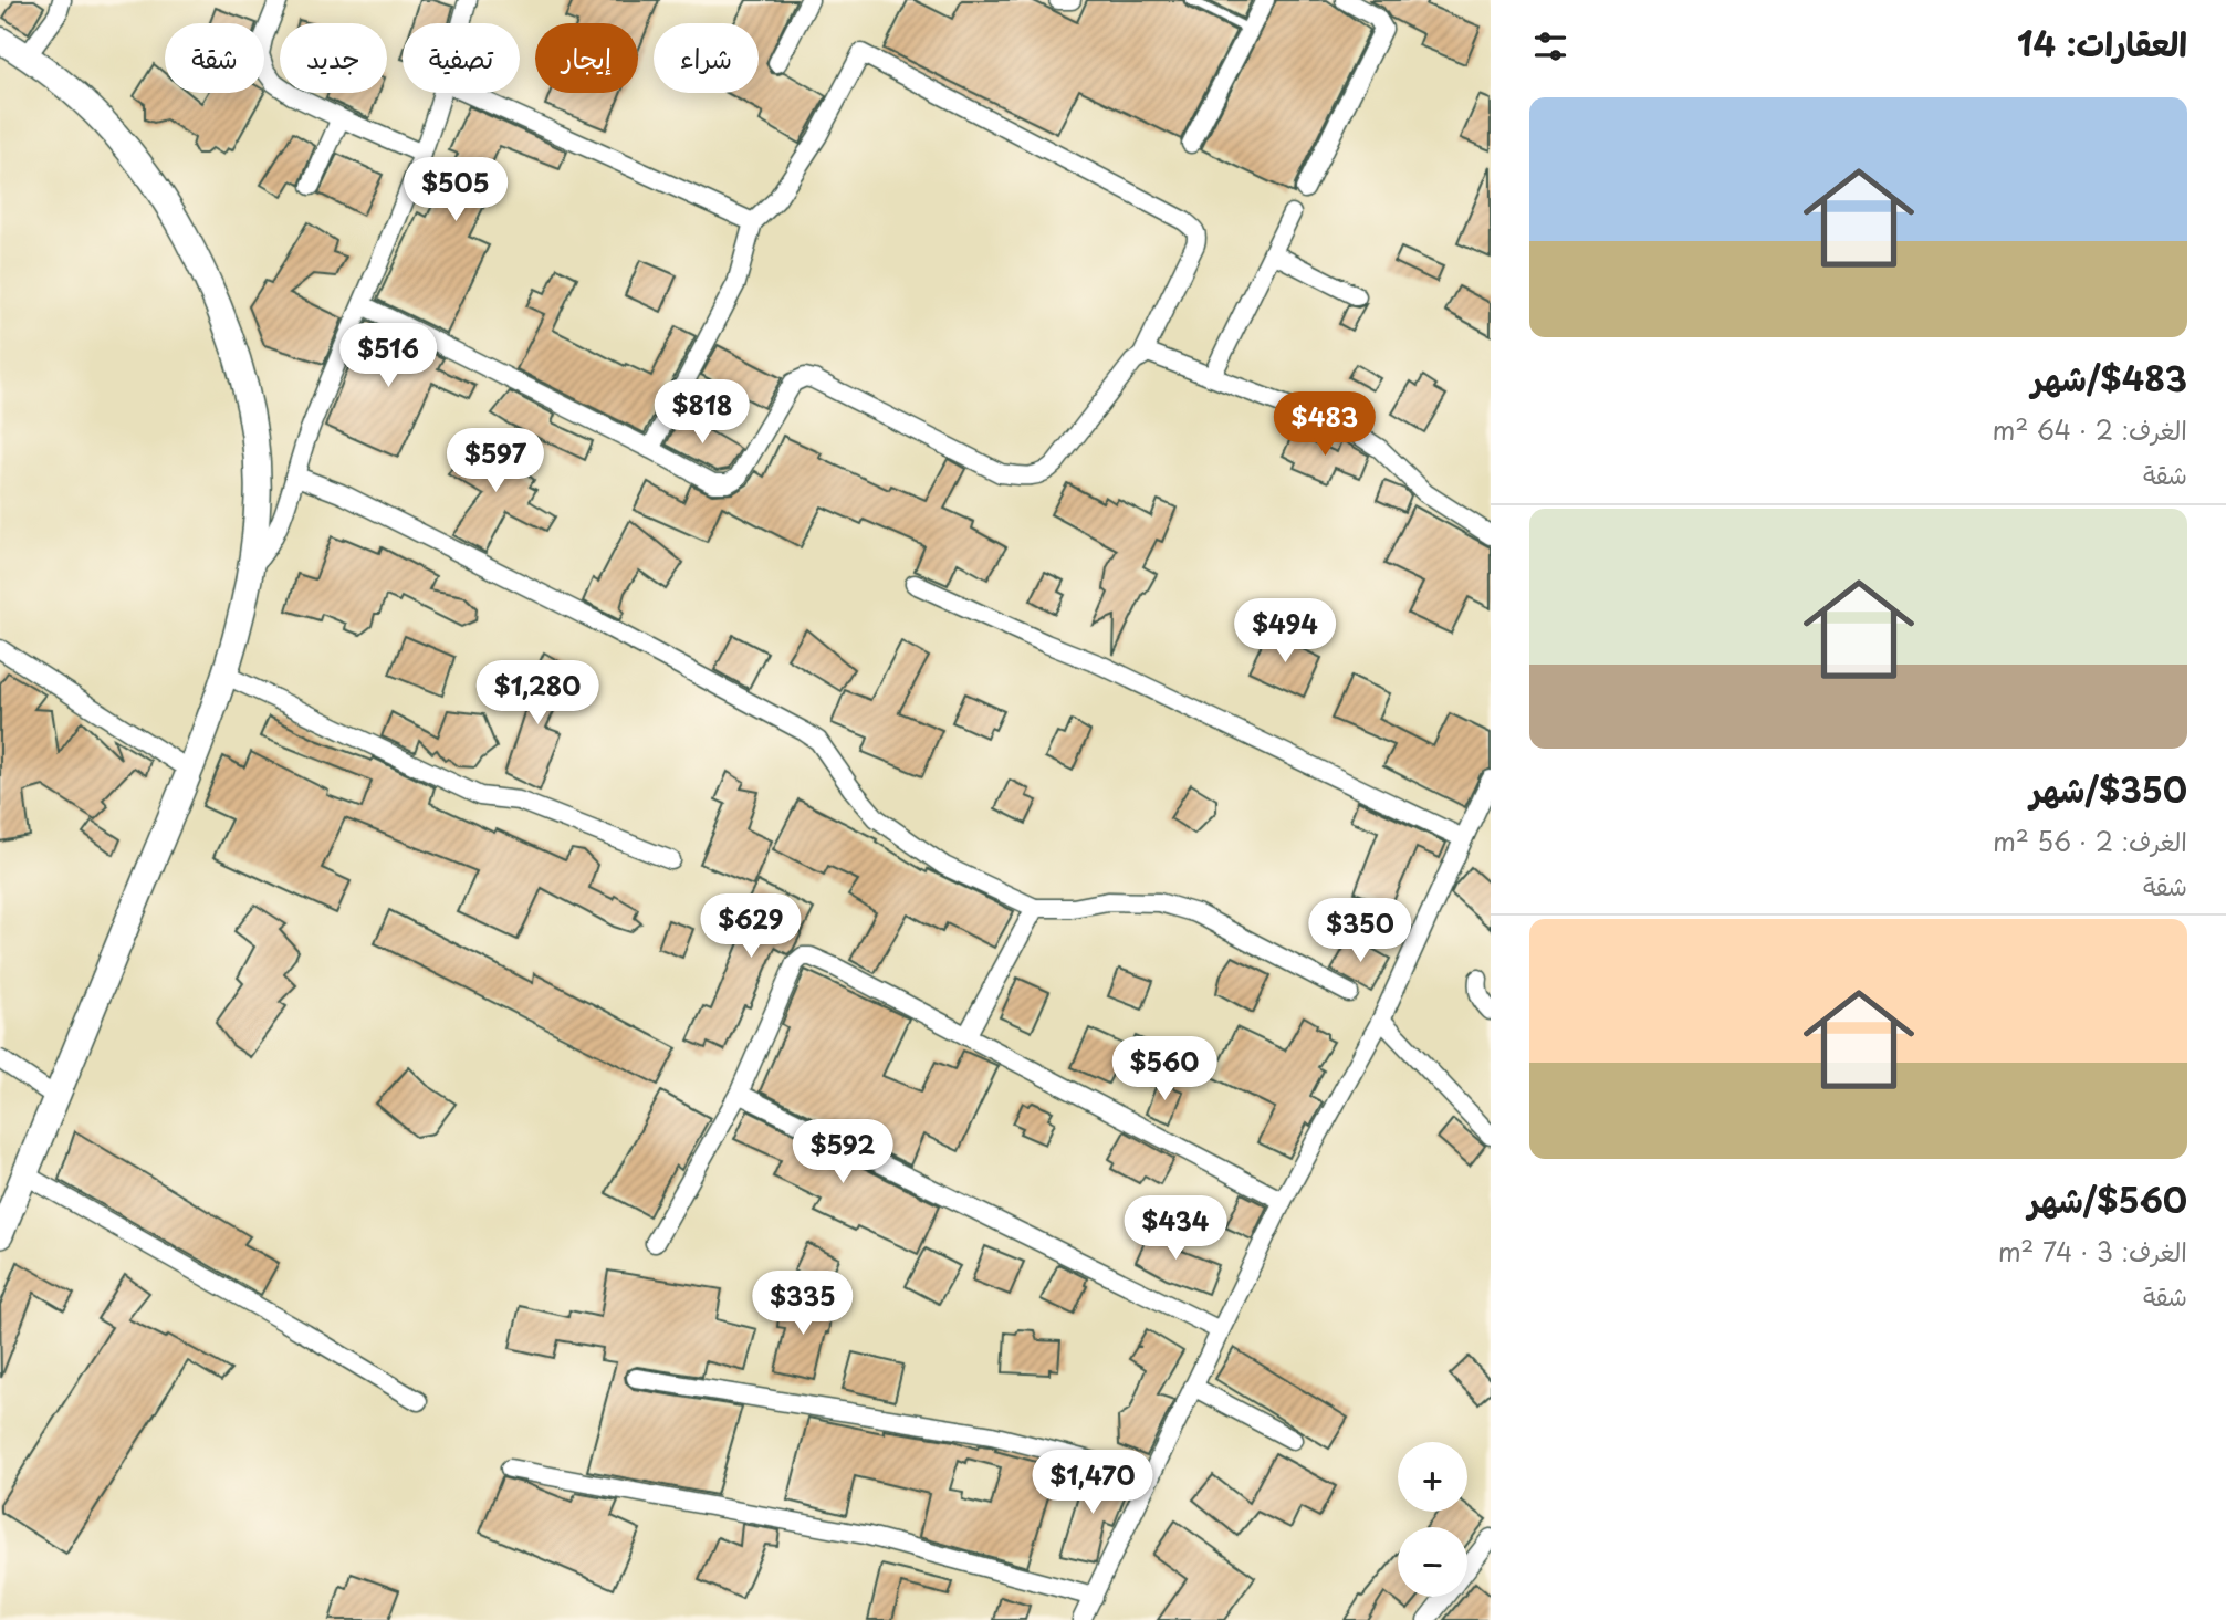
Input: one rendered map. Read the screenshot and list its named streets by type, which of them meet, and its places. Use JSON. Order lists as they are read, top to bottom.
{
  "page": {
    "heading": "العقارات: 14",
    "chip": [
      "شراء",
      "إيجار",
      "تصفية",
      "جديد",
      "شقة"
    ],
    "list": [
      {
        "name": "$483/شهر",
        "note": "الغرف: 2 · 64 m² · شقة"
      },
      {
        "name": "$350/شهر",
        "note": "الغرف: 2 · 56 m² · شقة"
      },
      {
        "name": "$560/شهر",
        "note": "الغرف: 3 · 74 m² · شقة"
      }
    ],
    "price": [
      "$505",
      "$516",
      "$818",
      "$483",
      "$597",
      "$494",
      "$1,280",
      "$629",
      "$350",
      "$560",
      "$592",
      "$434",
      "$335",
      "$1,470"
    ],
    "map_buttons": ["+", "−"]
  }
}
